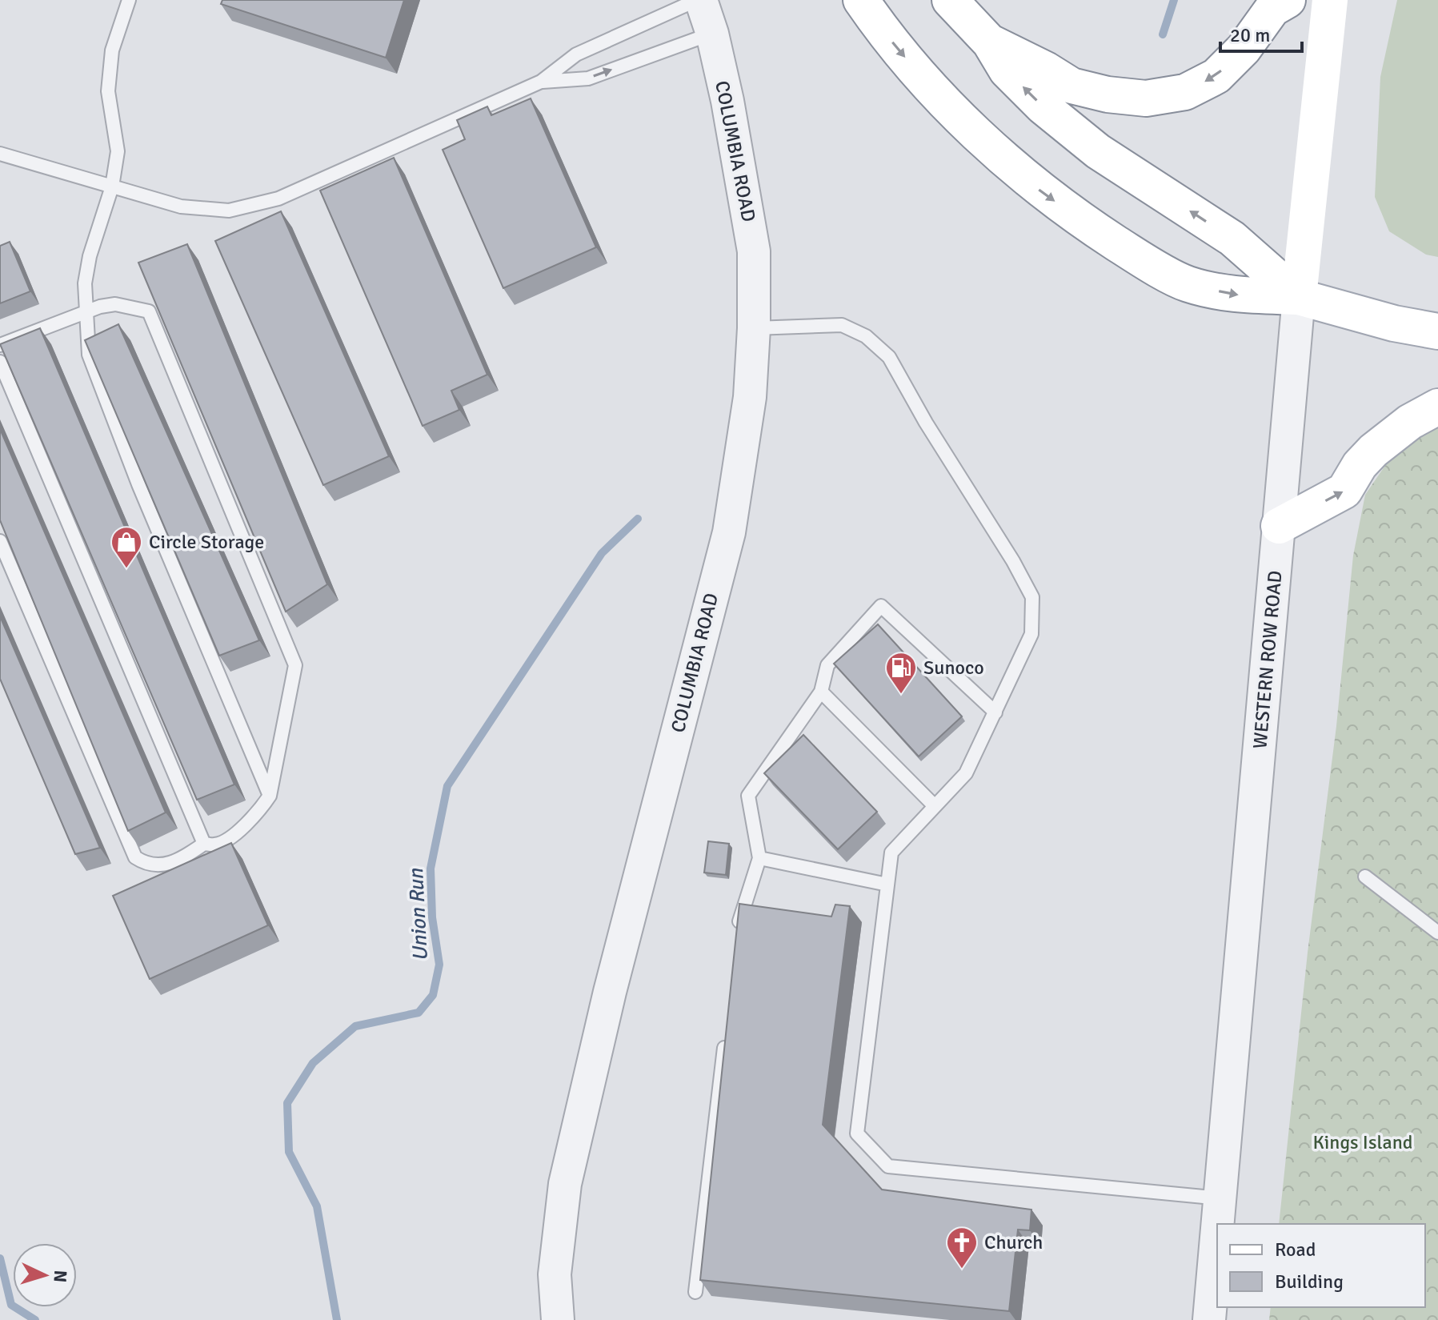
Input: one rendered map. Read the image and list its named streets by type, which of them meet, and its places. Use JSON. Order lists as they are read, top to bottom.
{
  "streets": {
    "main road": ["WESTERN ROW ROAD"],
    "street": ["COLUMBIA ROAD"]
  },
  "water": ["Union Run"],
  "parks": ["Kings Island"],
  "places": {
    "shop": ["Circle Storage"],
    "fuel station": ["Sunoco"],
    "church": ["Church"]
  },
  "legend": ["Road", "Building"],
  "scale_bar": "20 m",
  "north": "right"
}
